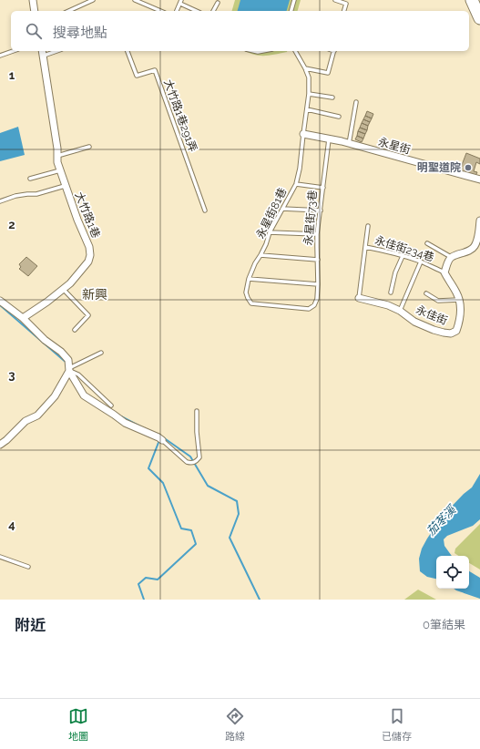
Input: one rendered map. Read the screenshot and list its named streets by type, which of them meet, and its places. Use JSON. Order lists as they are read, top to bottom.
{
  "streets": {
    "street": ["永星街", "大竹路1巷", "永佳街"],
    "lane": [
      "大竹路1巷291弄",
      "永星街81巷",
      "永星街73巷",
      "永佳街234巷"
    ]
  },
  "crossings": [
    ["永星街", "永星街81巷"],
    ["永星街", "永星街73巷"],
    ["永星街81巷", "永星街73巷"],
    ["永佳街234巷", "永佳街"]
  ],
  "districts": ["新興"],
  "water": ["茄苳溪"],
  "places": ["明聖道院"],
  "page": {
    "search": "搜尋地點",
    "heading": ["附近", "0筆結果"],
    "nav": ["地圖", "路線", "已儲存"]
  },
  "grid": {
    "rows": [
      "1",
      "2",
      "3",
      "4"
    ]
  }
}
